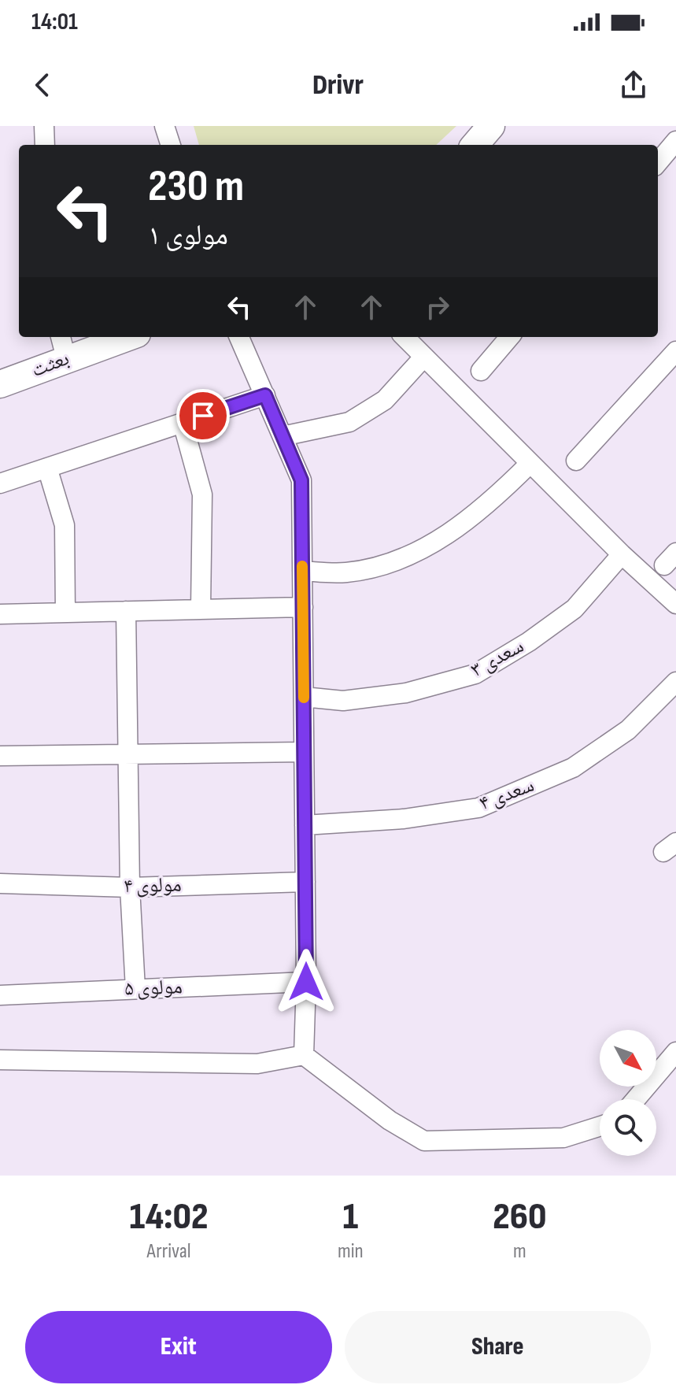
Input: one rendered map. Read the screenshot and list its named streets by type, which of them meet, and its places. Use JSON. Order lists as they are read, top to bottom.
{
  "streets": {
    "street": [
      "بعثت",
      "سعدی ۳",
      "سعدی ۴",
      "مولوی ۴",
      "مولوی ۵"
    ]
  },
  "north": "bottom right",
  "page": {
    "status": "14:01",
    "header": "Drivr",
    "turn": ["230 m", "مولوی ۱"],
    "eta": [
      "14:02",
      "Arrival",
      "1",
      "min",
      "260",
      "m"
    ],
    "buttons": ["Exit", "Share"]
  }
}
